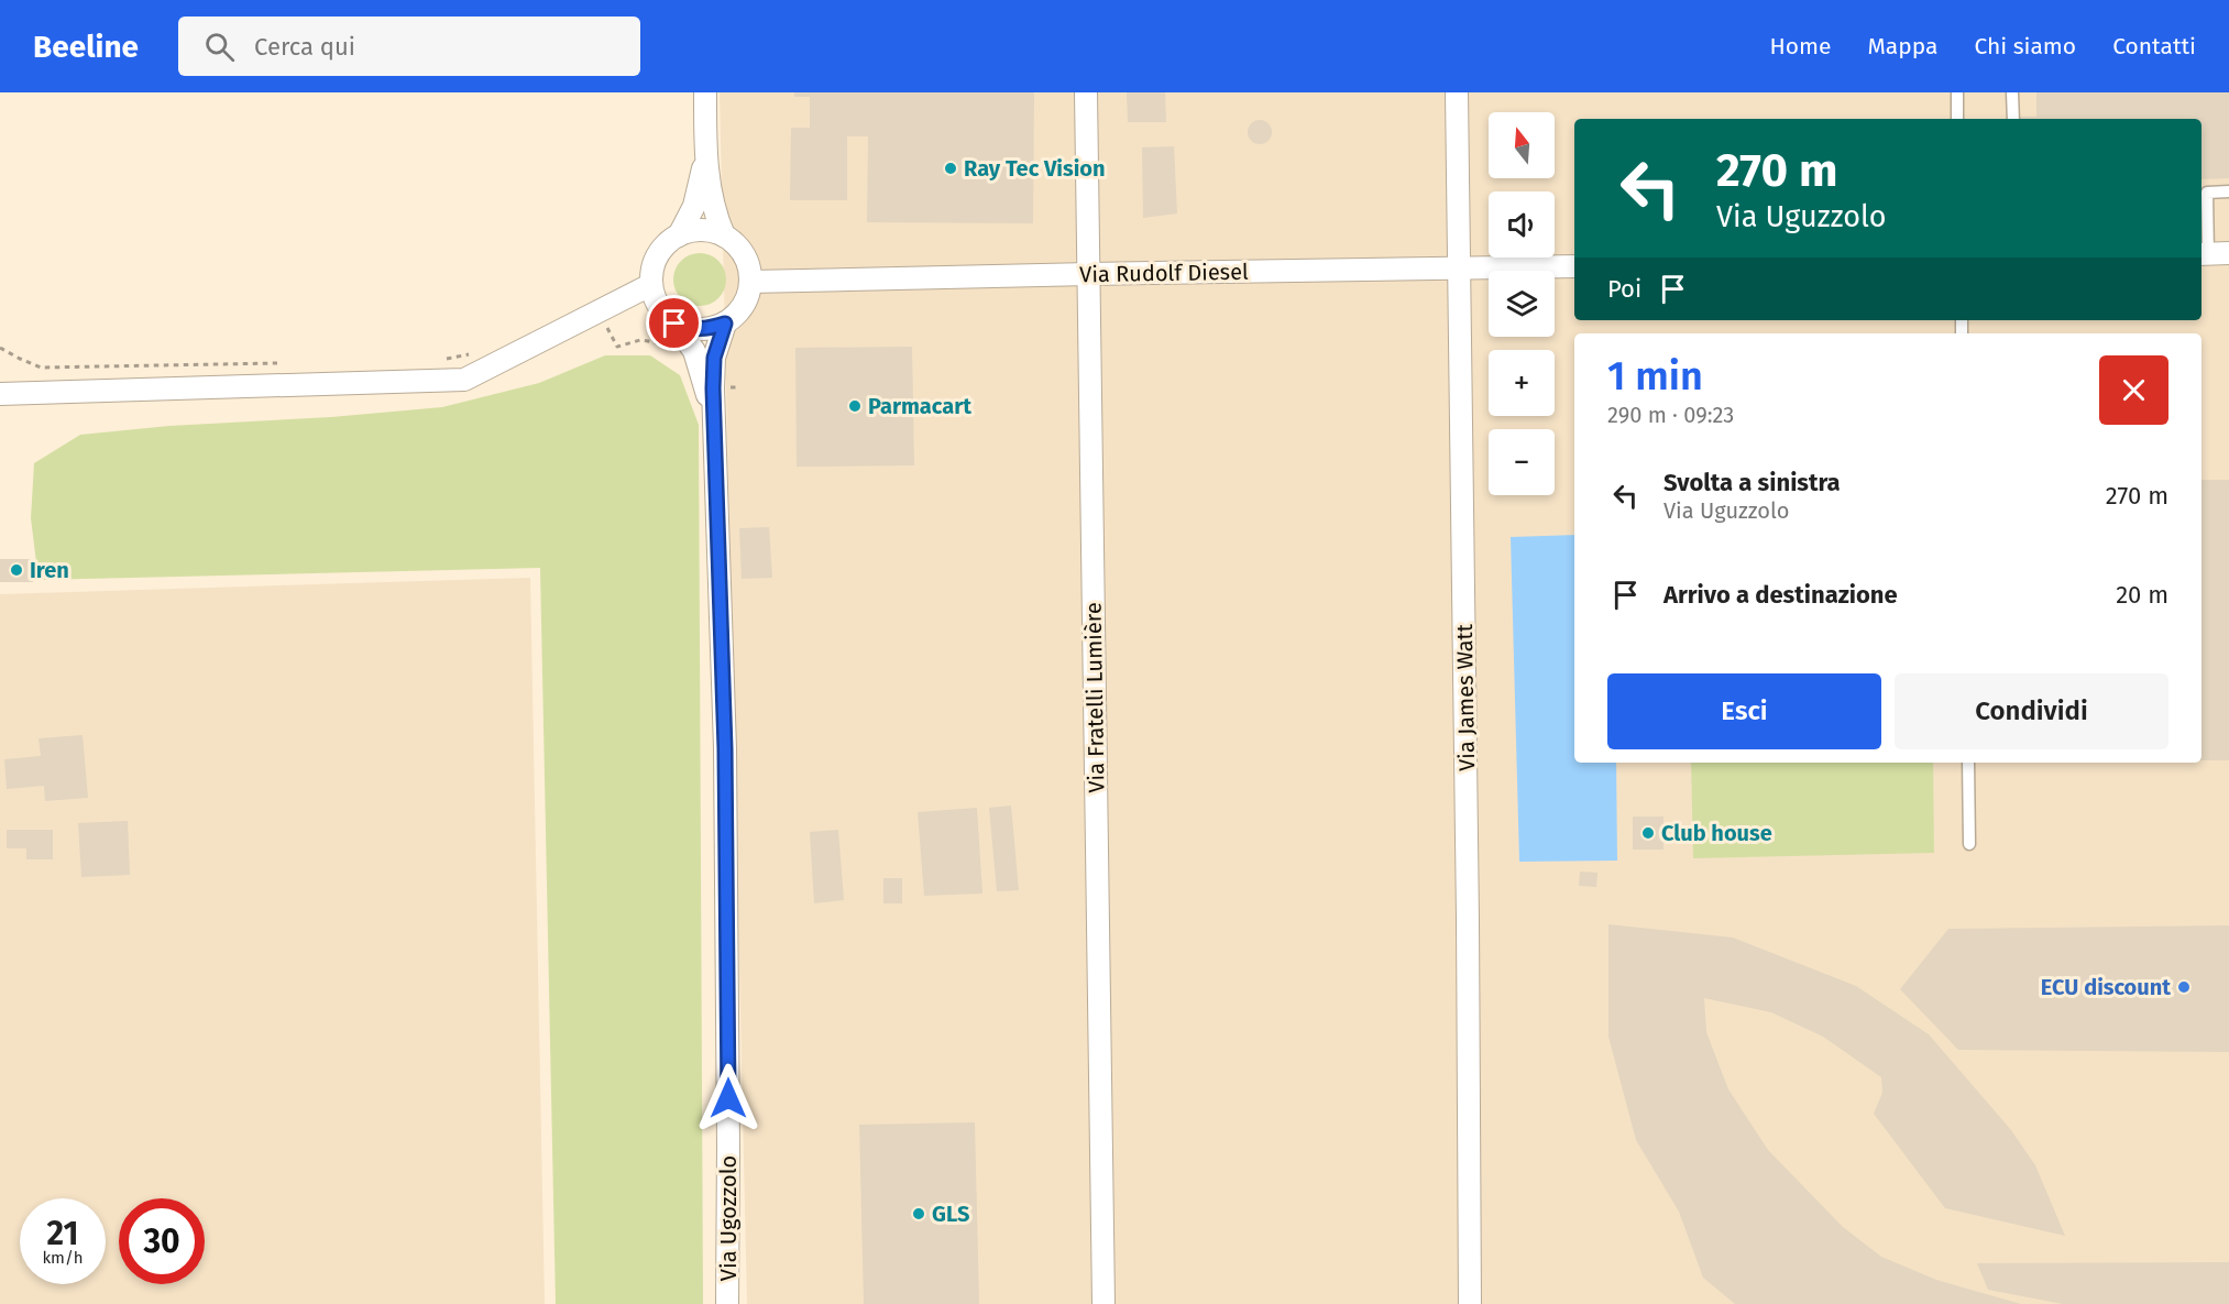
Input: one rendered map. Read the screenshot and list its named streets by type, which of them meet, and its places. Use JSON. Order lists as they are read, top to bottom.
{
  "streets": {
    "street": [
      "Via Rudolf Diesel",
      "Via Fratelli Lumière",
      "Via James Watt",
      "Via Ugozzolo"
    ]
  },
  "crossings": [
    ["Via Rudolf Diesel", "Via Fratelli Lumière"],
    ["Via Rudolf Diesel", "Via James Watt"],
    ["Via Rudolf Diesel", "Via Ugozzolo"]
  ],
  "places": [
    "Ray Tec Vision",
    "Parmacart",
    "Iren",
    "Club house",
    "ECU discount",
    "GLS"
  ],
  "north": "top",
  "page": {
    "header": "Beeline",
    "search": "Cerca qui",
    "nav": [
      "Home",
      "Mappa",
      "Chi siamo",
      "Contatti"
    ],
    "map_buttons": ["+", "−"],
    "turn": ["270 m", "Via Uguzzolo"],
    "then": "Poi",
    "heading": ["1 min", "290 m · 09:23"],
    "list": [
      {
        "name": "Svolta a sinistra",
        "note": "Via Uguzzolo",
        "value": "270 m"
      },
      {
        "name": "Arrivo a destinazione",
        "value": "20 m"
      }
    ],
    "buttons": ["Esci", "Condividi"],
    "speed": "21 km/h",
    "limit": "30"
  }
}
